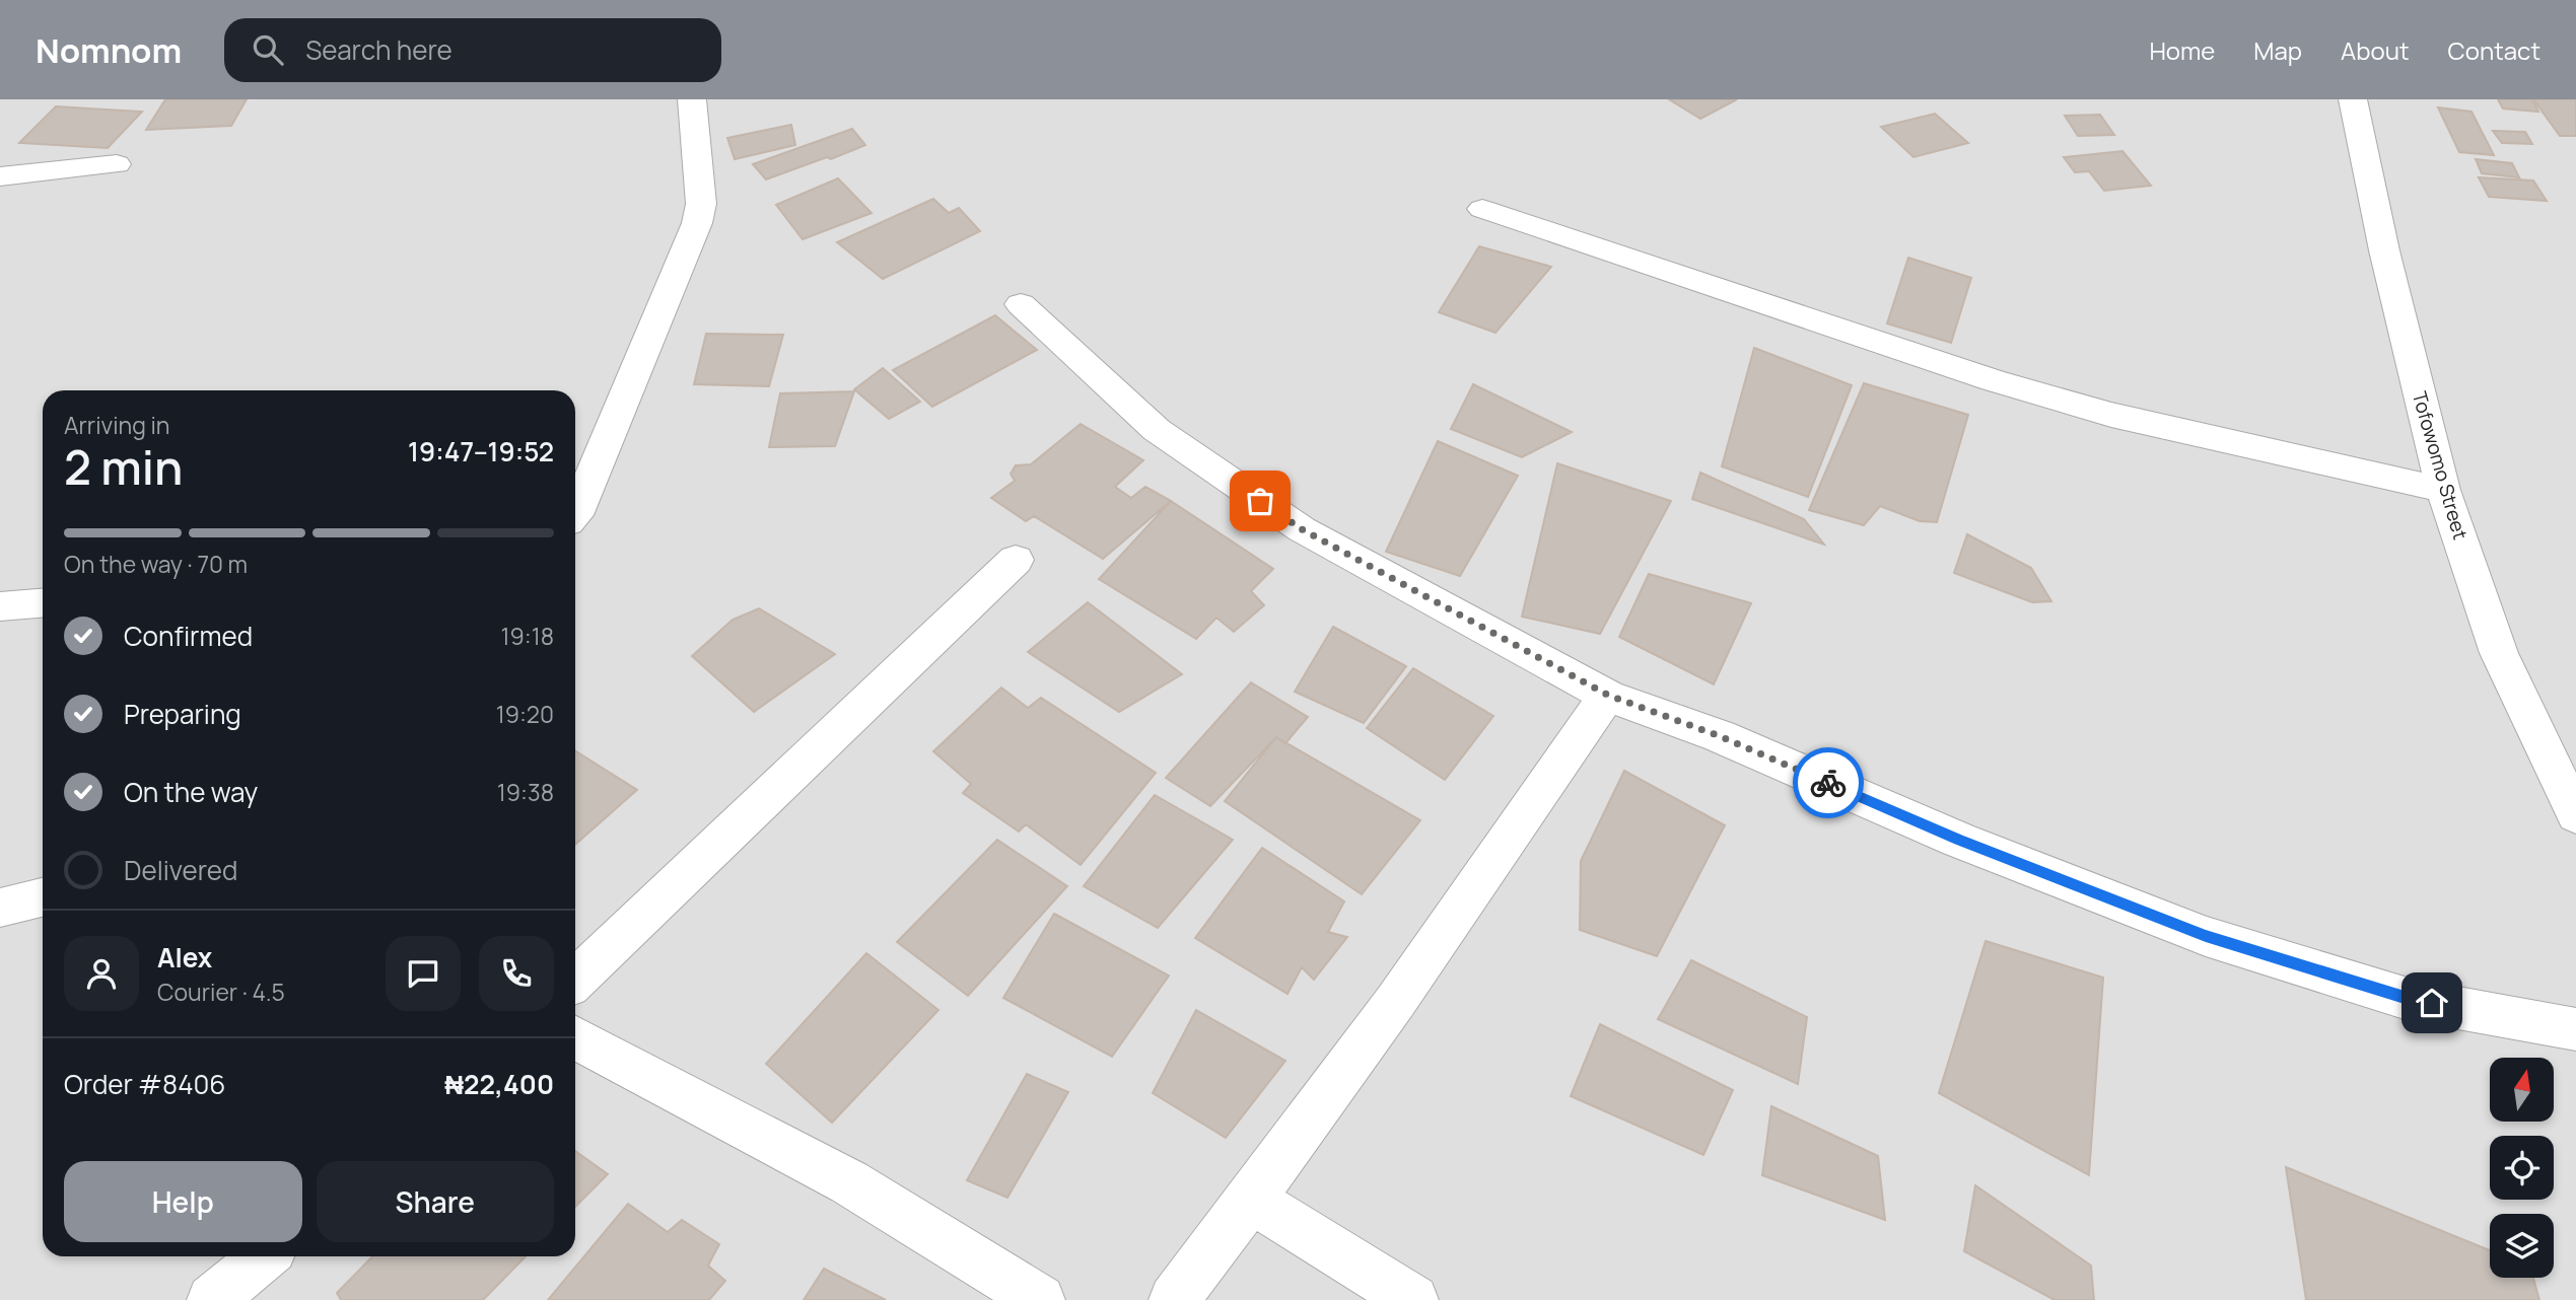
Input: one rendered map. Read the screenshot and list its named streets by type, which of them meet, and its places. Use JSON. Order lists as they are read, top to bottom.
{
  "streets": {
    "street": ["Tofowomo Street"]
  },
  "north": "top",
  "page": {
    "header": "Nomnom",
    "search": "Search here",
    "nav": [
      "Home",
      "Map",
      "About",
      "Contact"
    ],
    "heading": ["2 min", "Arriving in", "19:47–19:52"],
    "panel": [
      "Alex",
      "Courier · 4.5",
      "Order #8406",
      "₦22,400"
    ],
    "bar": "On the way · 70 m",
    "list": [
      ["Confirmed", "19:18"],
      ["Preparing", "19:20"],
      ["On the way", "19:38"],
      "Delivered"
    ],
    "buttons": ["Help", "Share"]
  }
}
